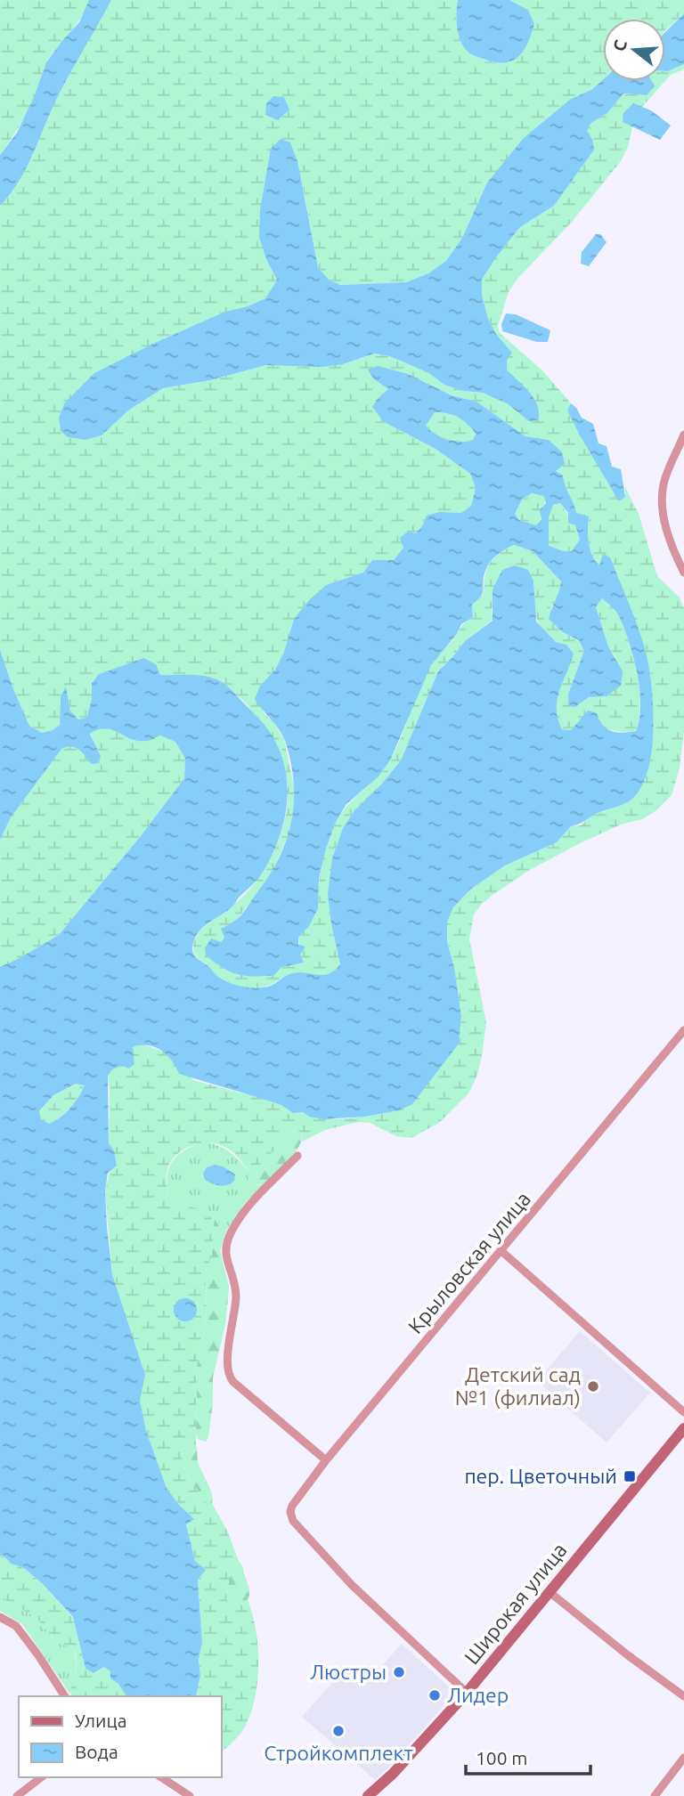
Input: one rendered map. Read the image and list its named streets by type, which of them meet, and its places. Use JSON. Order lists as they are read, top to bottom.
{
  "streets": {
    "street": ["Крыловская улица", "Широкая улица"]
  },
  "crossings": [
    ["Крыловская улица", "Широкая улица"]
  ],
  "places": {
    "other": [
      "Детский сад №1 (филиал)",
      "Люстры",
      "Лидер",
      "Стройкомплект"
    ],
    "transit": ["пер. Цветочный"]
  },
  "legend": ["Улица", "Вода"],
  "scale_bar": "100 m",
  "north": "left"
}
